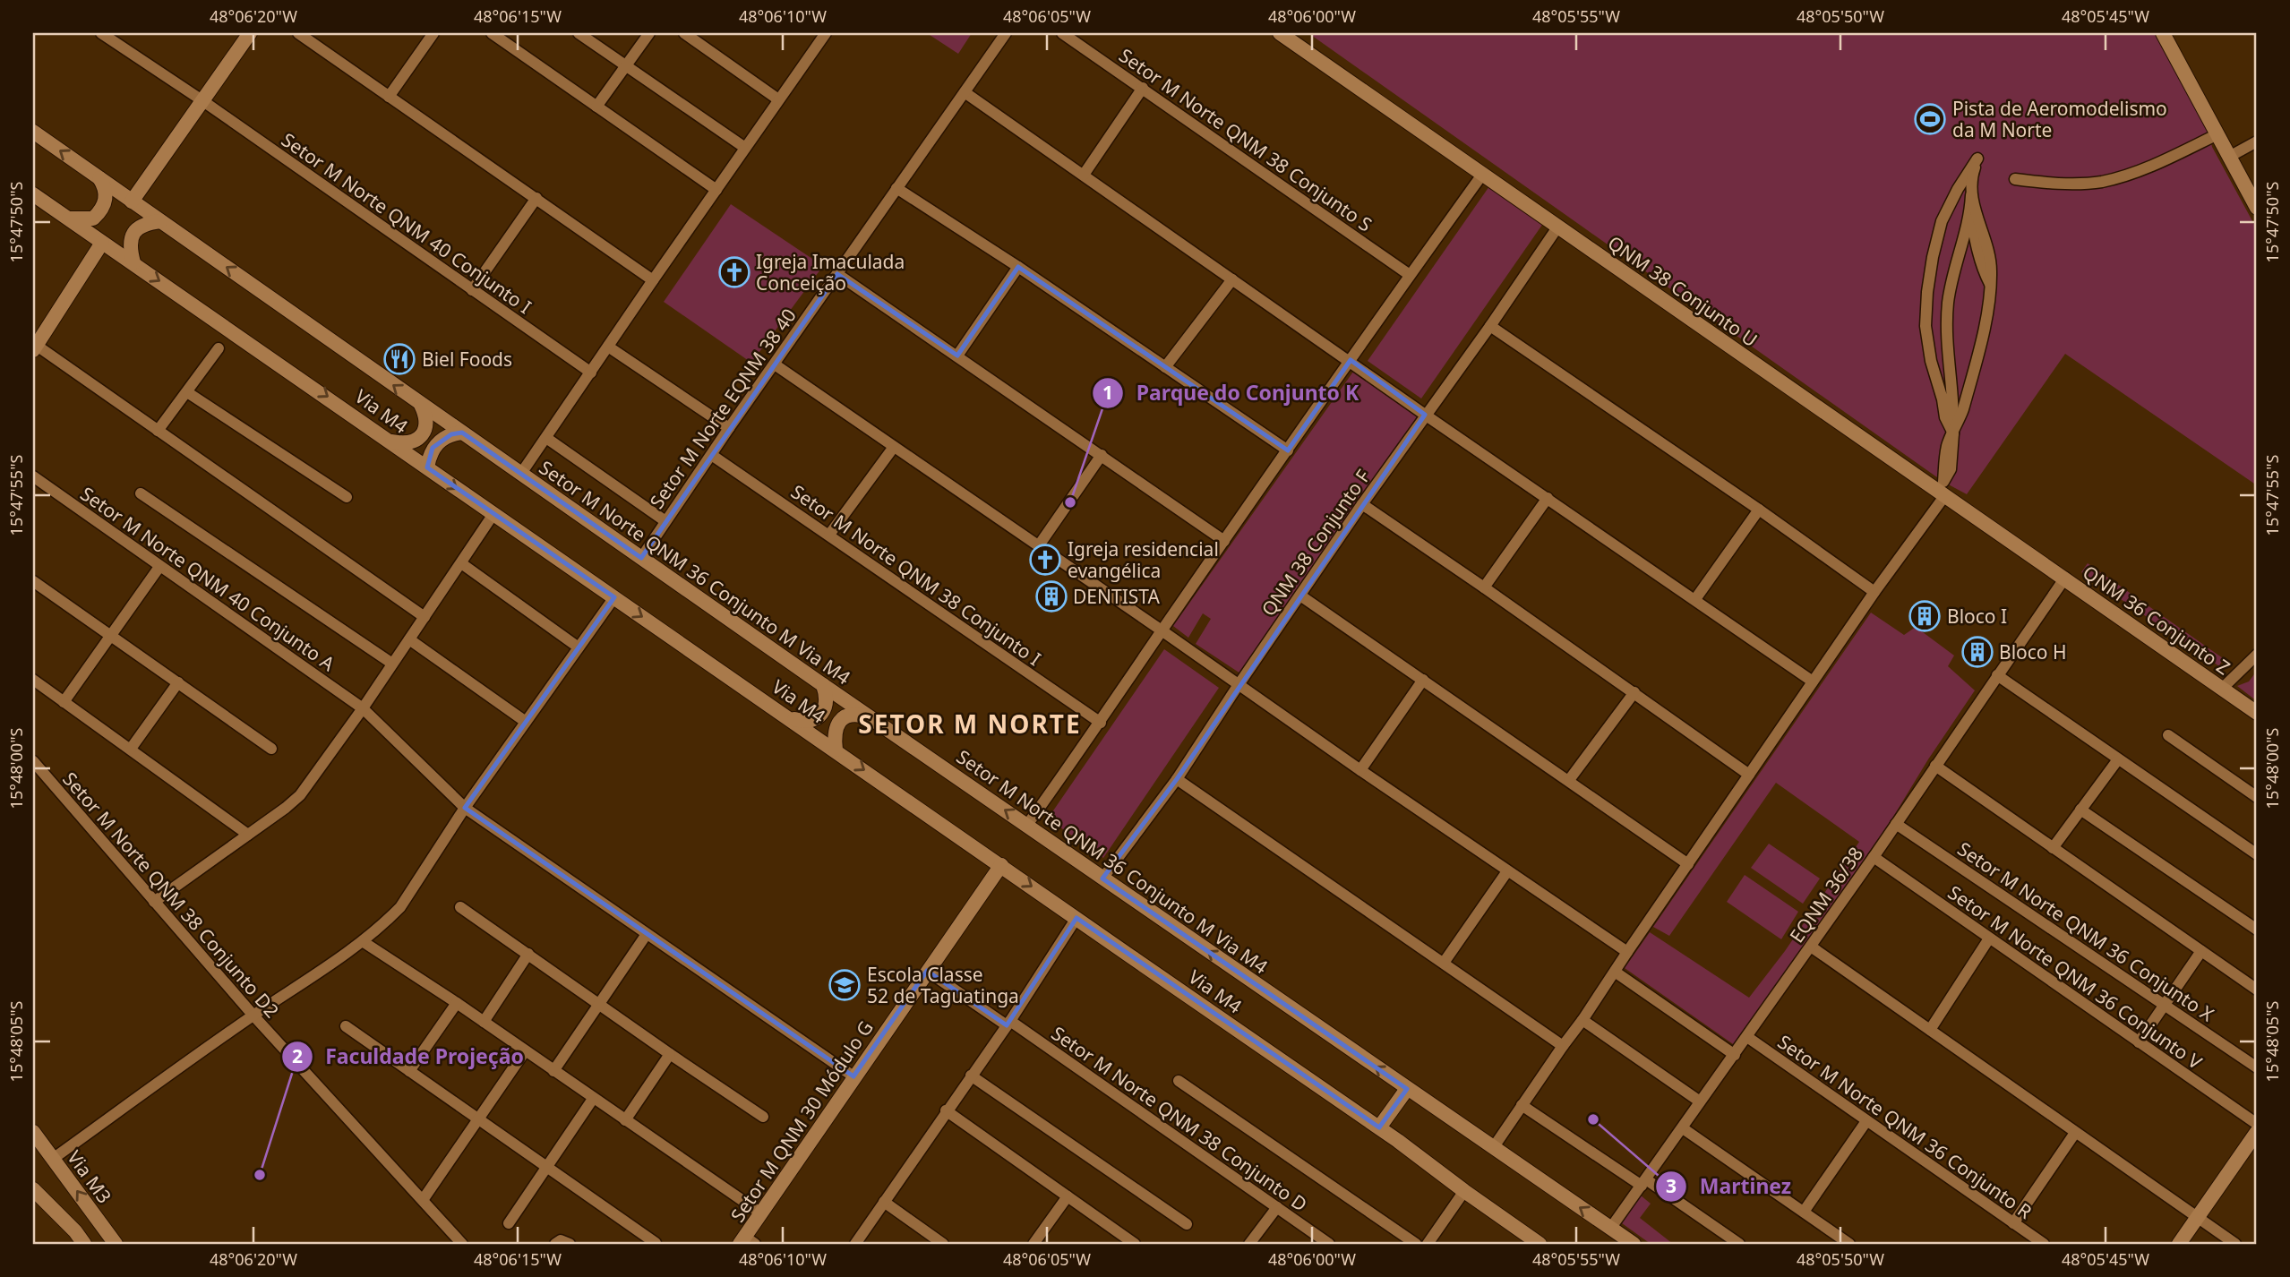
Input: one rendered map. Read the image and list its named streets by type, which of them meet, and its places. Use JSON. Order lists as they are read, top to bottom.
{
  "streets": {
    "main road": [
      "QNM 38 Conjunto U",
      "Via M4",
      "Setor M Norte QNM 36 Conjunto M Via M4",
      "QNM 36 Conjunto Z",
      "Setor M QNM 30 Módulo G",
      "Via M3"
    ],
    "street": [
      "Setor M Norte QNM 38 Conjunto S",
      "Setor M Norte QNM 40 Conjunto I",
      "Setor M Norte EQNM 38 40",
      "QNM 38 Conjunto F",
      "Setor M Norte QNM 38 Conjunto I",
      "Setor M Norte QNM 40 Conjunto A",
      "Setor M Norte QNM 38 Conjunto D2",
      "EQNM 36/38",
      "Setor M Norte QNM 36 Conjunto X",
      "Setor M Norte QNM 36 Conjunto V",
      "Setor M Norte QNM 38 Conjunto D",
      "Setor M Norte QNM 36 Conjunto R"
    ]
  },
  "crossings": [
    ["QNM 38 Conjunto U", "QNM 38 Conjunto F"],
    ["QNM 38 Conjunto U", "QNM 36 Conjunto Z"],
    ["QNM 38 Conjunto U", "EQNM 36/38"],
    ["Setor M Norte EQNM 38 40", "Setor M Norte QNM 36 Conjunto M Via M4"],
    ["Setor M Norte EQNM 38 40", "Setor M Norte QNM 38 Conjunto I"],
    ["Via M4", "Setor M Norte QNM 36 Conjunto M Via M4"],
    ["Via M4", "Setor M QNM 30 Módulo G"],
    ["QNM 38 Conjunto F", "Setor M Norte QNM 36 Conjunto M Via M4"],
    ["Setor M Norte QNM 36 Conjunto M Via M4", "EQNM 36/38"],
    ["Setor M Norte QNM 40 Conjunto A", "Setor M QNM 30 Módulo G"],
    ["QNM 36 Conjunto Z", "EQNM 36/38"],
    ["EQNM 36/38", "Setor M Norte QNM 36 Conjunto X"],
    ["EQNM 36/38", "Setor M Norte QNM 36 Conjunto V"],
    ["EQNM 36/38", "Setor M Norte QNM 36 Conjunto R"],
    ["Setor M Norte QNM 38 Conjunto D", "Setor M QNM 30 Módulo G"]
  ],
  "one_way": ["Setor M Norte QNM 36 Conjunto M Via M4"],
  "districts": ["SETOR M NORTE"],
  "places": {
    "sports": ["Pista de Aeromodelismo da M Norte"],
    "church": ["Igreja Imaculada Conceição", "Igreja residencial evangélica"],
    "restaurant": ["Biel Foods"],
    "other": ["Parque do Conjunto K", "Martinez", "Faculdade Projeção"],
    "building": ["DENTISTA", "Bloco I", "Bloco H"],
    "school or university": ["Escola Classe 52 de Taguatinga"]
  },
  "coordinates": [
    "48°06'20\"W",
    "48°06'15\"W",
    "48°06'10\"W",
    "48°06'05\"W",
    "48°06'00\"W",
    "48°05'55\"W",
    "48°05'50\"W",
    "48°05'45\"W",
    "15°47'50\"S",
    "15°47'55\"S",
    "15°48'00\"S",
    "15°48'05\"S"
  ]
}
